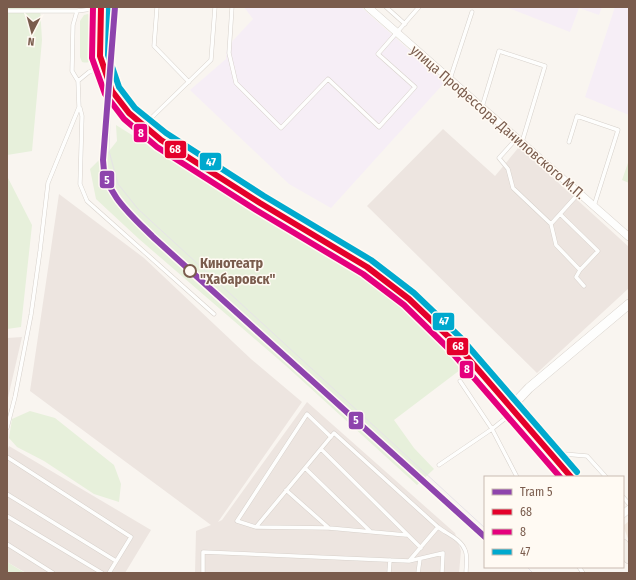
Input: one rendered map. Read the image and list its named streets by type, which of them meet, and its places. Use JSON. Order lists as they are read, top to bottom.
{
  "streets": {
    "street": ["улица Профессора Даниловского М.П."]
  },
  "places": ["Кинотеатр \"Хабаровск\""],
  "lines": [
    "tram line 5",
    "transit line 68",
    "transit line 8",
    "transit line 47"
  ],
  "legend": [
    "Tram 5",
    "68",
    "8",
    "47"
  ],
  "north": "bottom"
}
